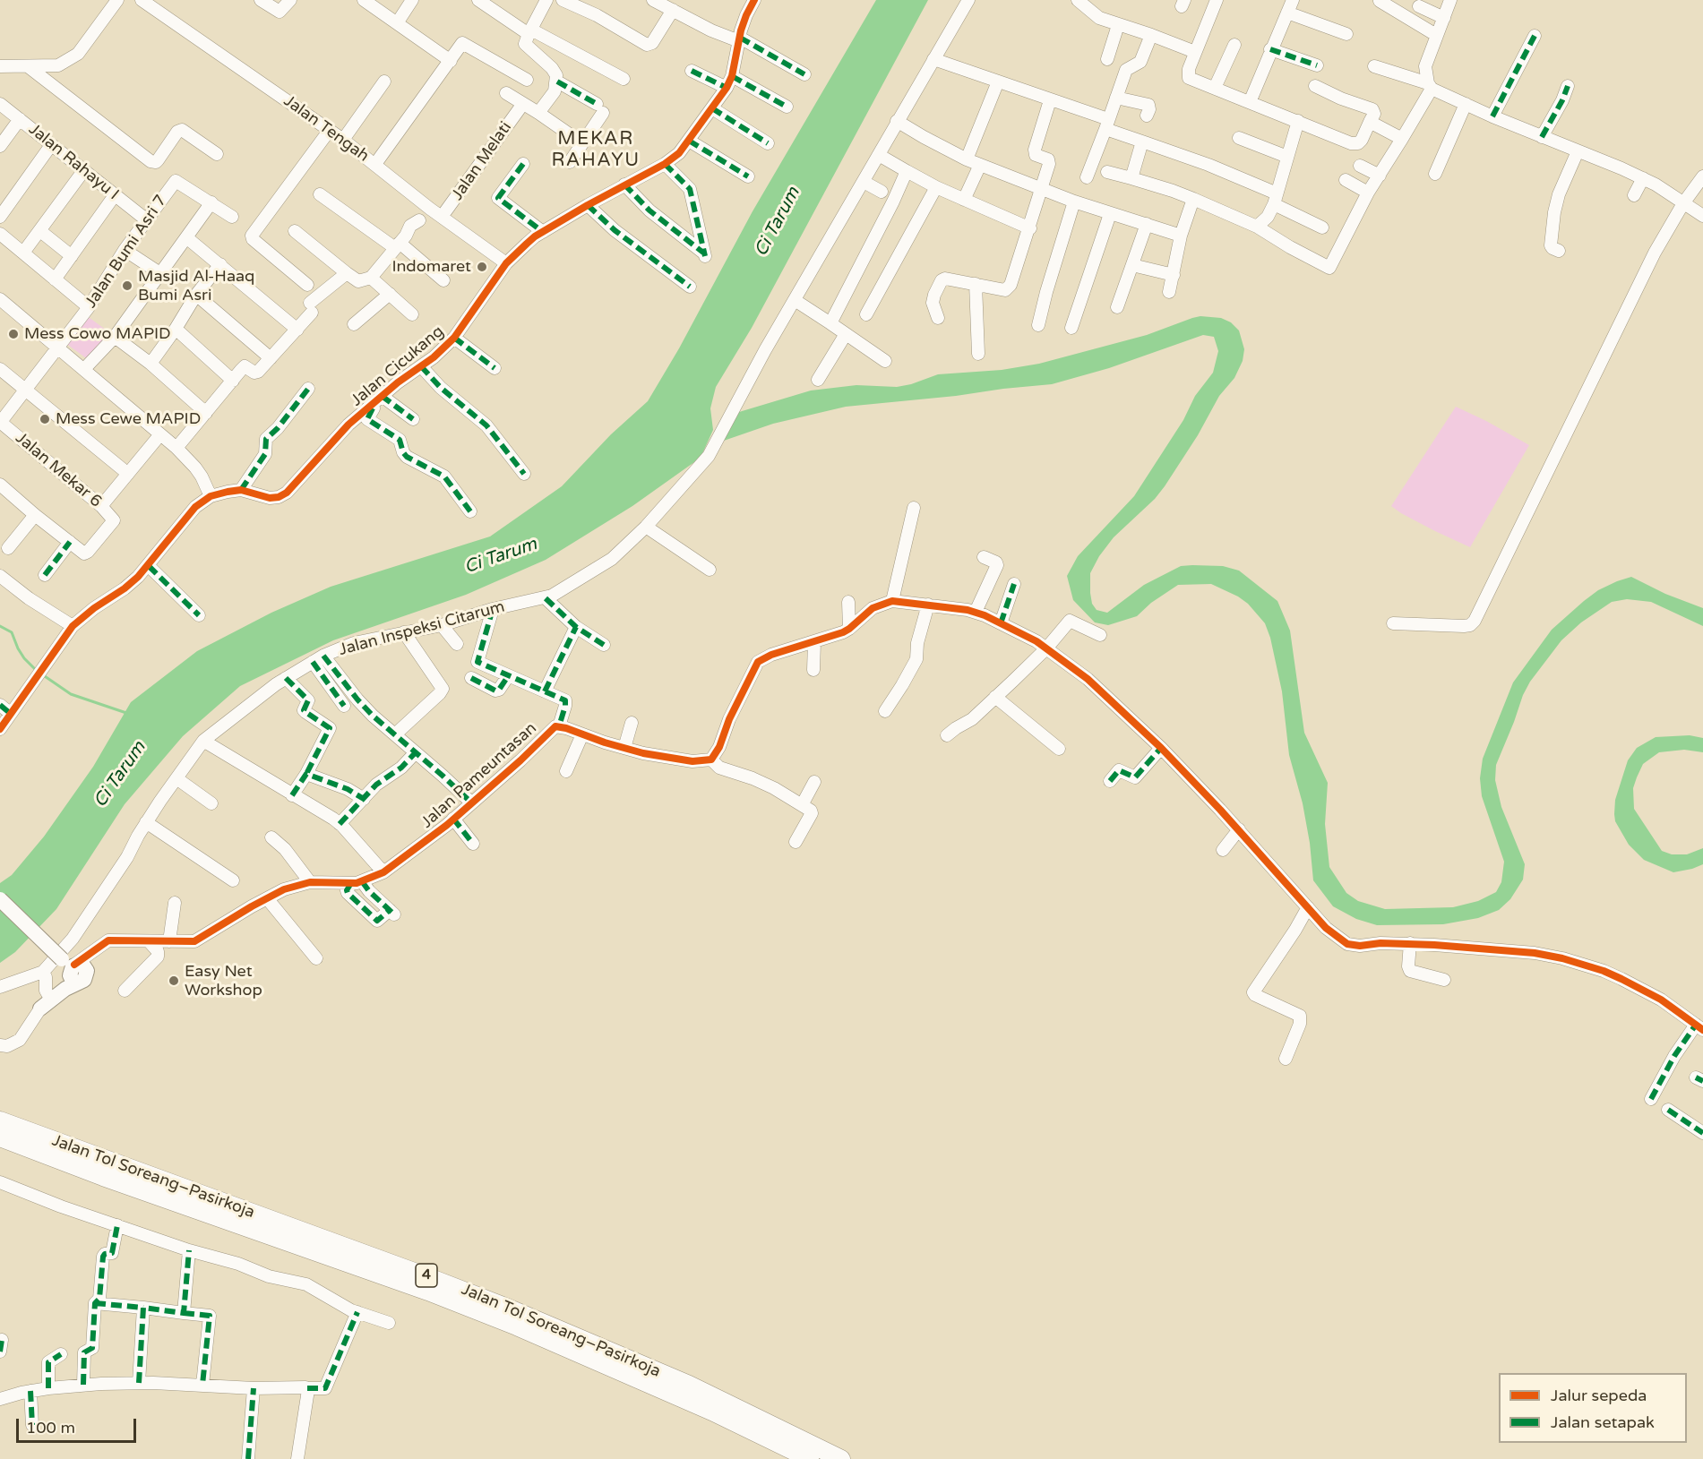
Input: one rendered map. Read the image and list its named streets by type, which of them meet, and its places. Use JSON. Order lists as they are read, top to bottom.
{
  "streets": {
    "highway": ["Jalan Tol Soreang–Pasirkoja", "4"],
    "street": [
      "Jalan Tengah",
      "Jalan Melati",
      "Jalan Rahayu I",
      "Jalan Bumi Asri 7",
      "Jalan Cicukang",
      "Jalan Mekar 6",
      "Jalan Inspeksi Citarum",
      "Jalan Pameuntasan"
    ]
  },
  "crossings": [
    ["Jalan Tengah", "Jalan Melati"],
    ["Jalan Tengah", "Jalan Cicukang"],
    ["Jalan Rahayu I", "Jalan Bumi Asri 7"],
    ["Jalan Bumi Asri 7", "Jalan Mekar 6"]
  ],
  "districts": ["MEKAR RAHAYU"],
  "water": ["Ci Tarum"],
  "places": [
    "Indomaret",
    "Masjid Al-Haaq Bumi Asri",
    "Mess Cowo MAPID",
    "Mess Cewe MAPID",
    "Easy Net Workshop"
  ],
  "legend": ["Jalur sepeda", "Jalan setapak"],
  "scale_bar": "100 m"
}
